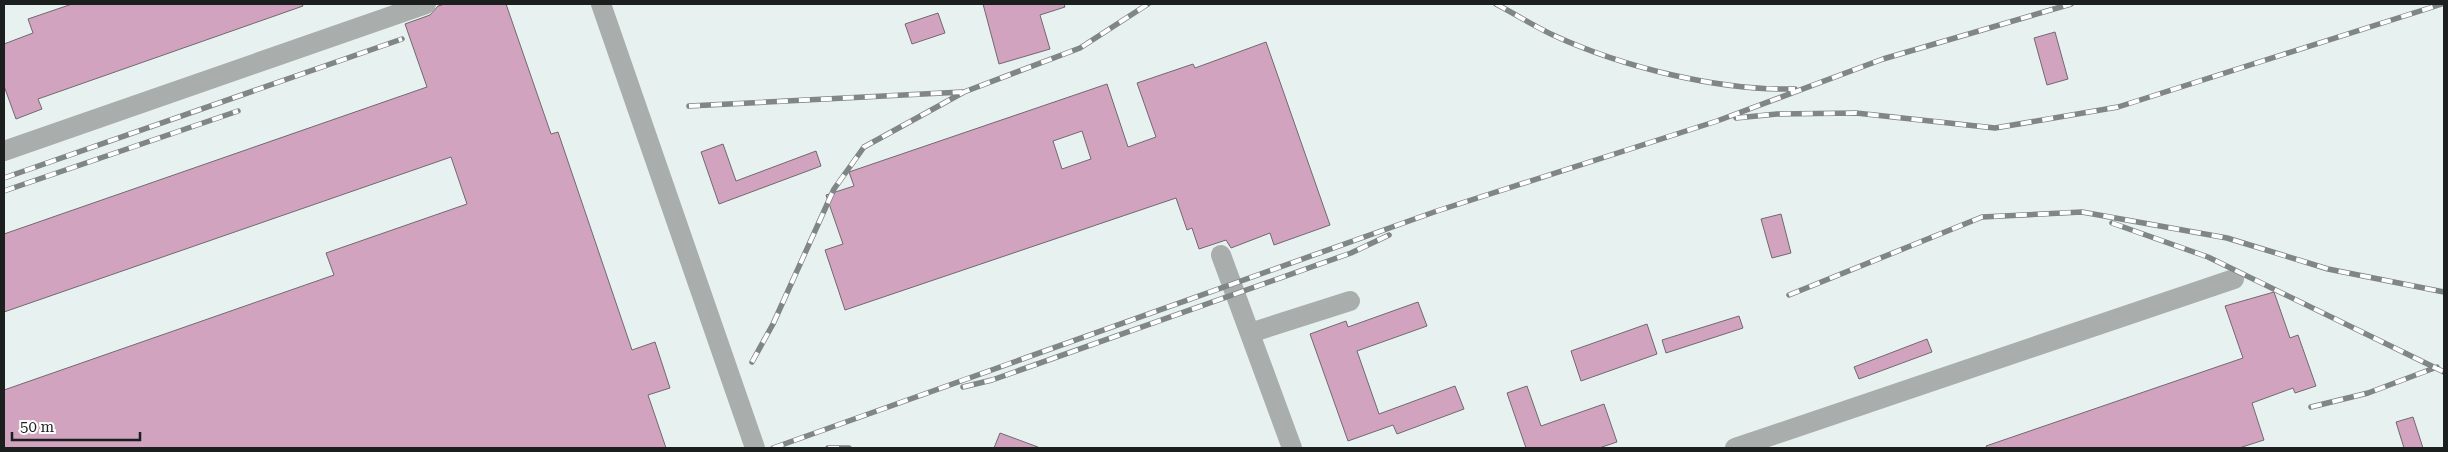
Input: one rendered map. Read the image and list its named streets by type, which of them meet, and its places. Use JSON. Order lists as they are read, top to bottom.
{
  "scale_bar": "50 m"
}
